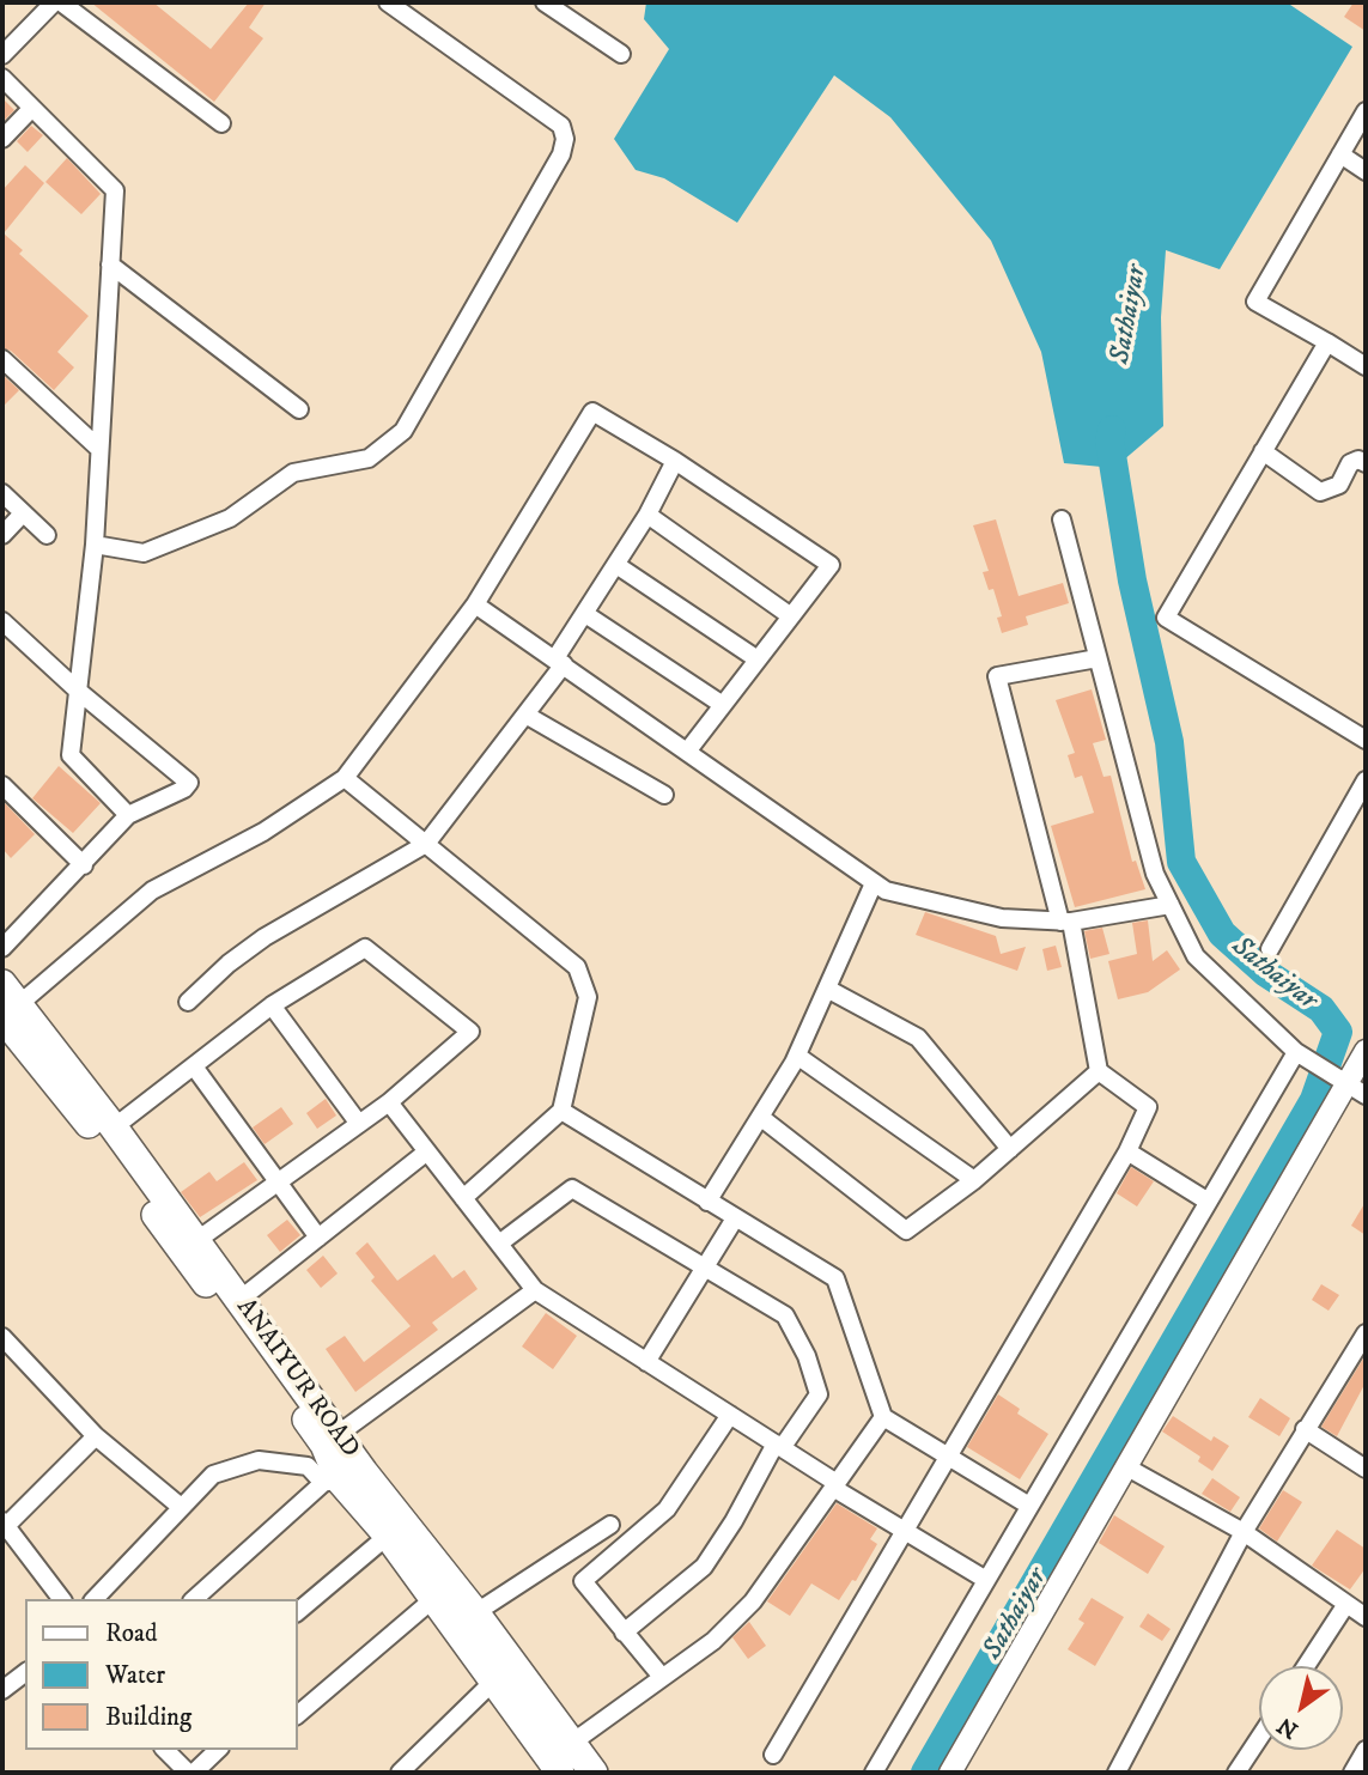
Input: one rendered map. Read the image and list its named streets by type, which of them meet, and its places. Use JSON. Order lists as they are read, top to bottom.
{
  "streets": {
    "main road": ["ANAIYUR ROAD"]
  },
  "water": ["Sathaiyar"],
  "legend": ["Road", "Water", "Building"],
  "north": "bottom left"
}
